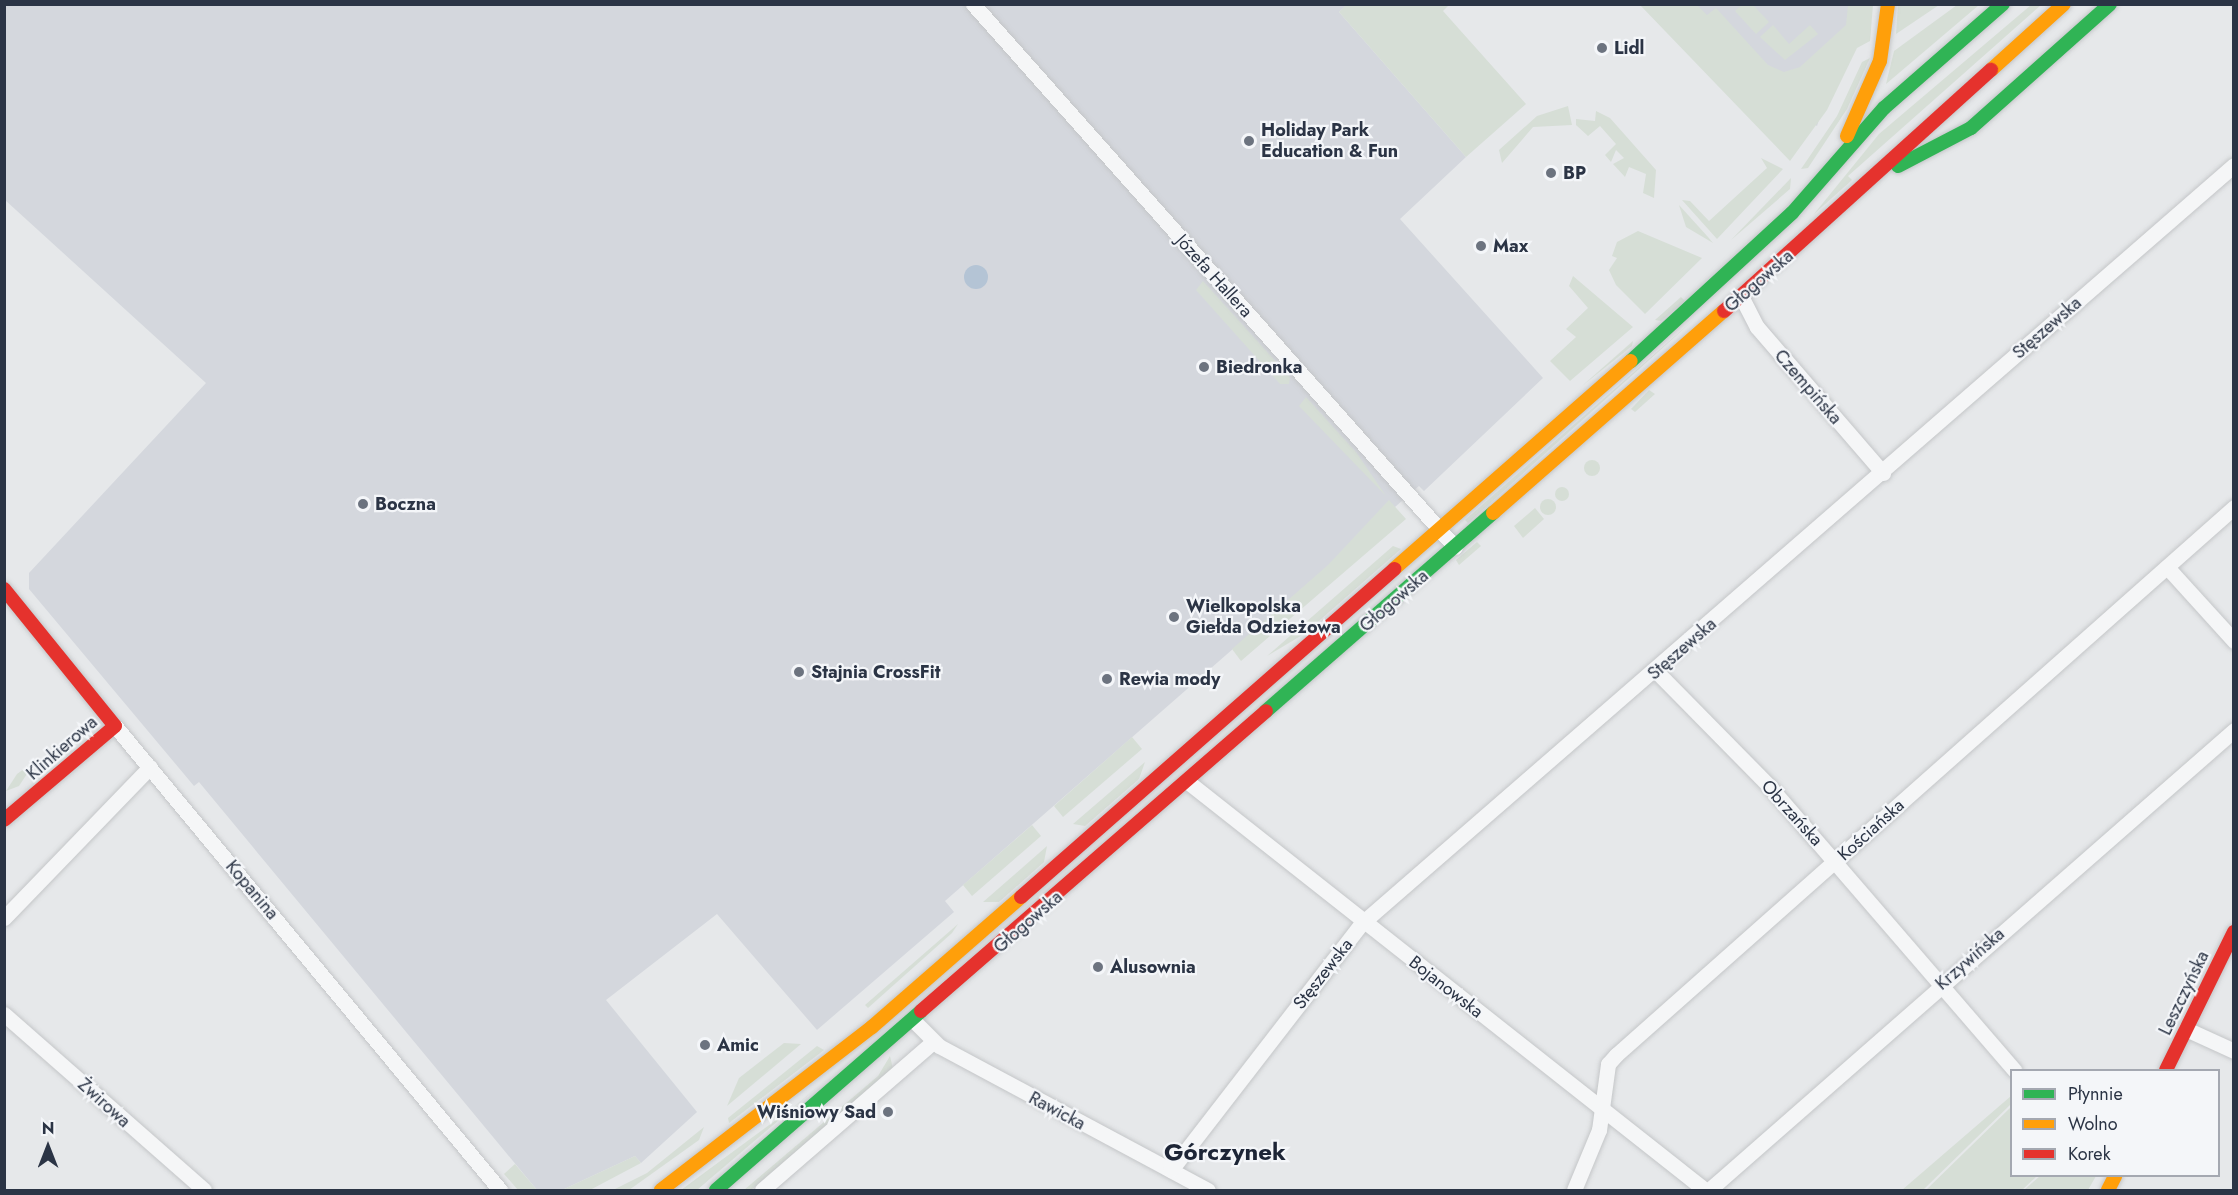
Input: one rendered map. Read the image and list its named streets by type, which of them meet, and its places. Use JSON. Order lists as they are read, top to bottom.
{
  "streets": {
    "main road": [
      "Głogowska",
      "Klinkierowa",
      "Kopanina",
      "Leszczyńska"
    ],
    "street": [
      "Józefa Hallera",
      "Stęszewska",
      "Czempińska",
      "Obrzańska",
      "Kościańska",
      "Krzywińska",
      "Bojanowska",
      "Żwirowa",
      "Rawicka"
    ]
  },
  "crossings": [
    ["Józefa Hallera", "Głogowska"],
    ["Głogowska", "Czempińska"],
    ["Głogowska", "Bojanowska"],
    ["Głogowska", "Rawicka"],
    ["Stęszewska", "Czempińska"],
    ["Stęszewska", "Obrzańska"],
    ["Stęszewska", "Bojanowska"],
    ["Stęszewska", "Rawicka"],
    ["Klinkierowa", "Kopanina"],
    ["Obrzańska", "Kościańska"],
    ["Obrzańska", "Krzywińska"],
    ["Kościańska", "Bojanowska"],
    ["Krzywińska", "Bojanowska"]
  ],
  "districts": ["Górczynek"],
  "places": [
    "Lidl",
    "Holiday Park Education & Fun",
    "BP",
    "Max",
    "Biedronka",
    "Boczna",
    "Wielkopolska Giełda Odzieżowa",
    "Stajnia CrossFit",
    "Rewia mody",
    "Alusownia",
    "Amic",
    "Wiśniowy Sad"
  ],
  "legend": ["Płynnie", "Wolno", "Korek"],
  "north": "top"
}
